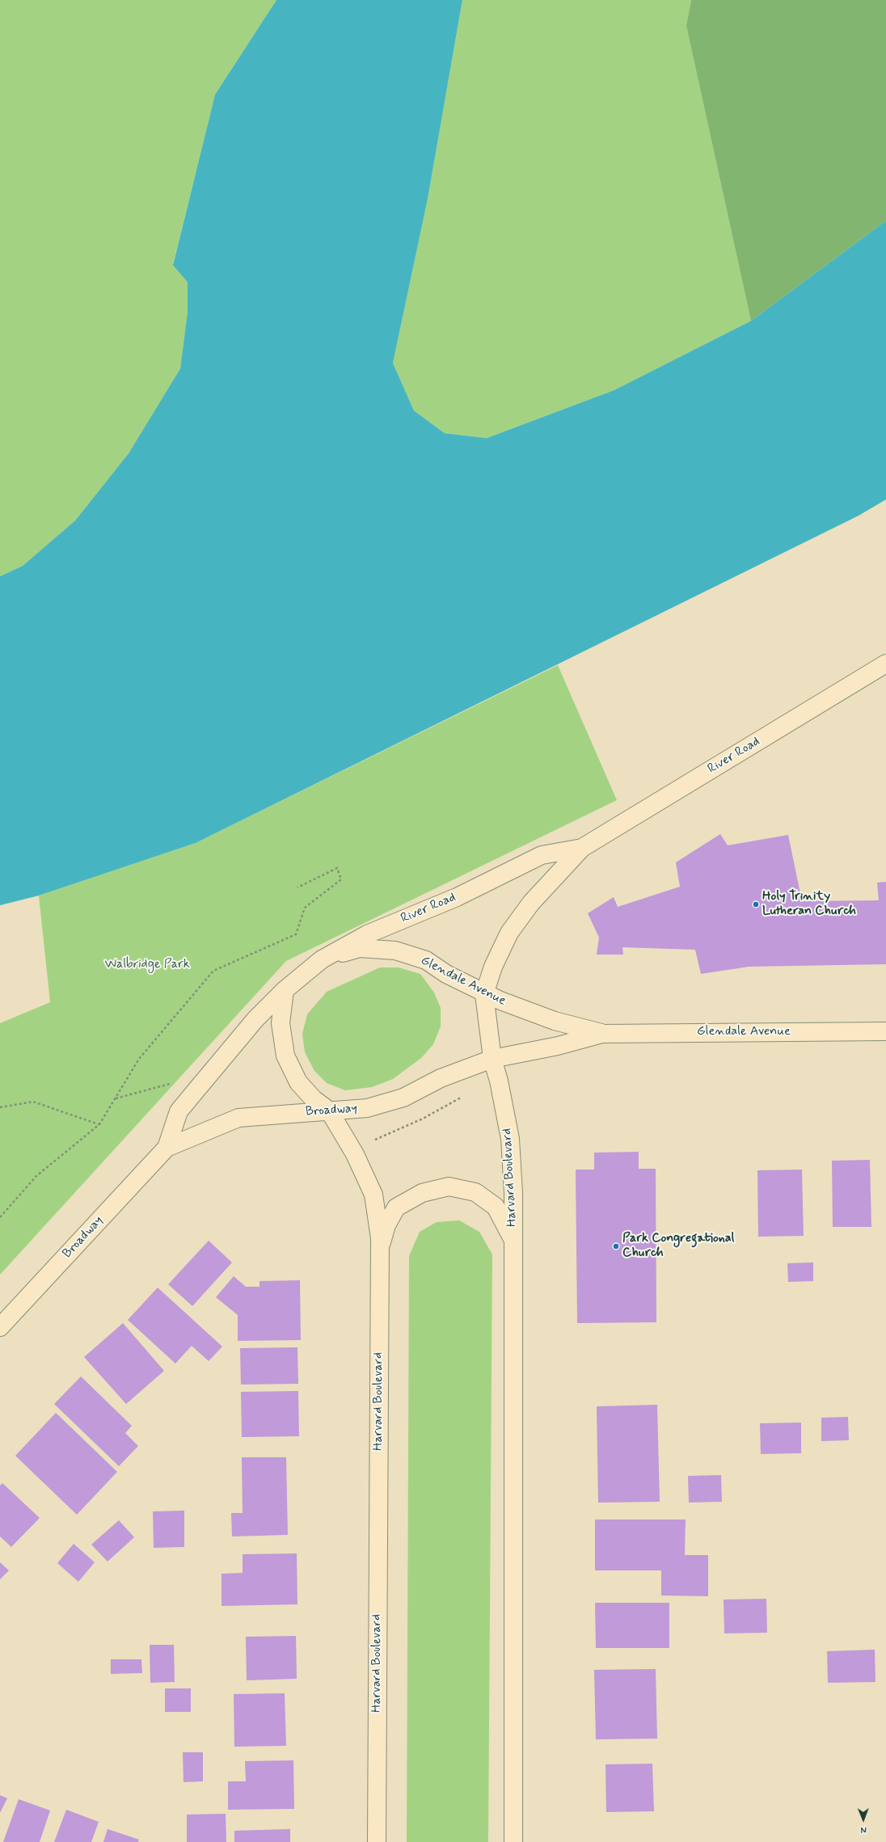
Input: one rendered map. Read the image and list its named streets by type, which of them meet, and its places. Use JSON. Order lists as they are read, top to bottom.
{
  "streets": {
    "street": [
      "River Road",
      "Glendale Avenue",
      "Broadway",
      "Harvard Boulevard"
    ]
  },
  "crossings": [
    ["River Road", "Glendale Avenue"],
    ["River Road", "Broadway"],
    ["River Road", "Harvard Boulevard"],
    ["Glendale Avenue", "Broadway"],
    ["Glendale Avenue", "Harvard Boulevard"],
    ["Broadway", "Harvard Boulevard"]
  ],
  "parks": ["Walbridge Park"],
  "places": ["Holy Trinity Lutheran Church", "Park Congregational Church"],
  "north": "bottom"
}
